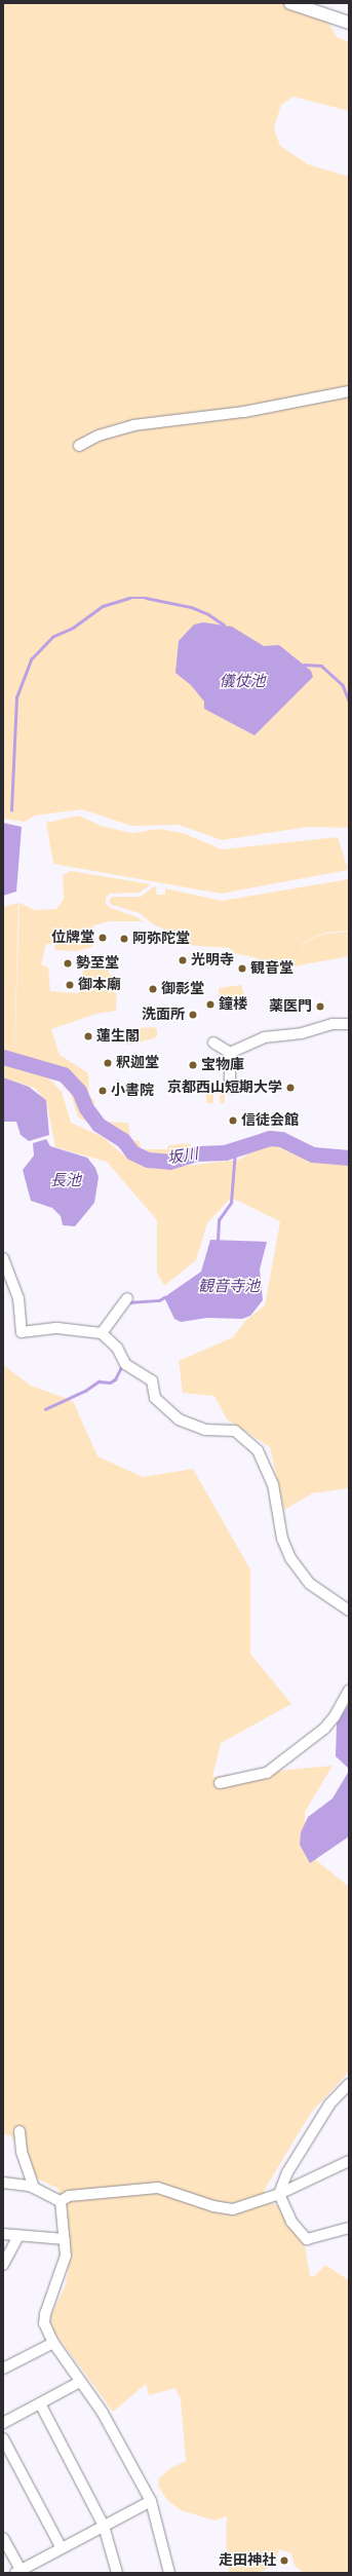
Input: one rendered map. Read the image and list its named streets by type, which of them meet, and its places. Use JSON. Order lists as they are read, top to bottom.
{
  "water": [
    "儀仗池",
    "坂川",
    "長池",
    "観音寺池"
  ],
  "places": [
    "位牌堂",
    "阿弥陀堂",
    "光明寺",
    "勢至堂",
    "観音堂",
    "御本廟",
    "御影堂",
    "鐘楼",
    "薬医門",
    "洗面所",
    "蓮生閣",
    "釈迦堂",
    "宝物庫",
    "京都西山短期大学",
    "小書院",
    "信徒会館",
    "走田神社"
  ]
}
